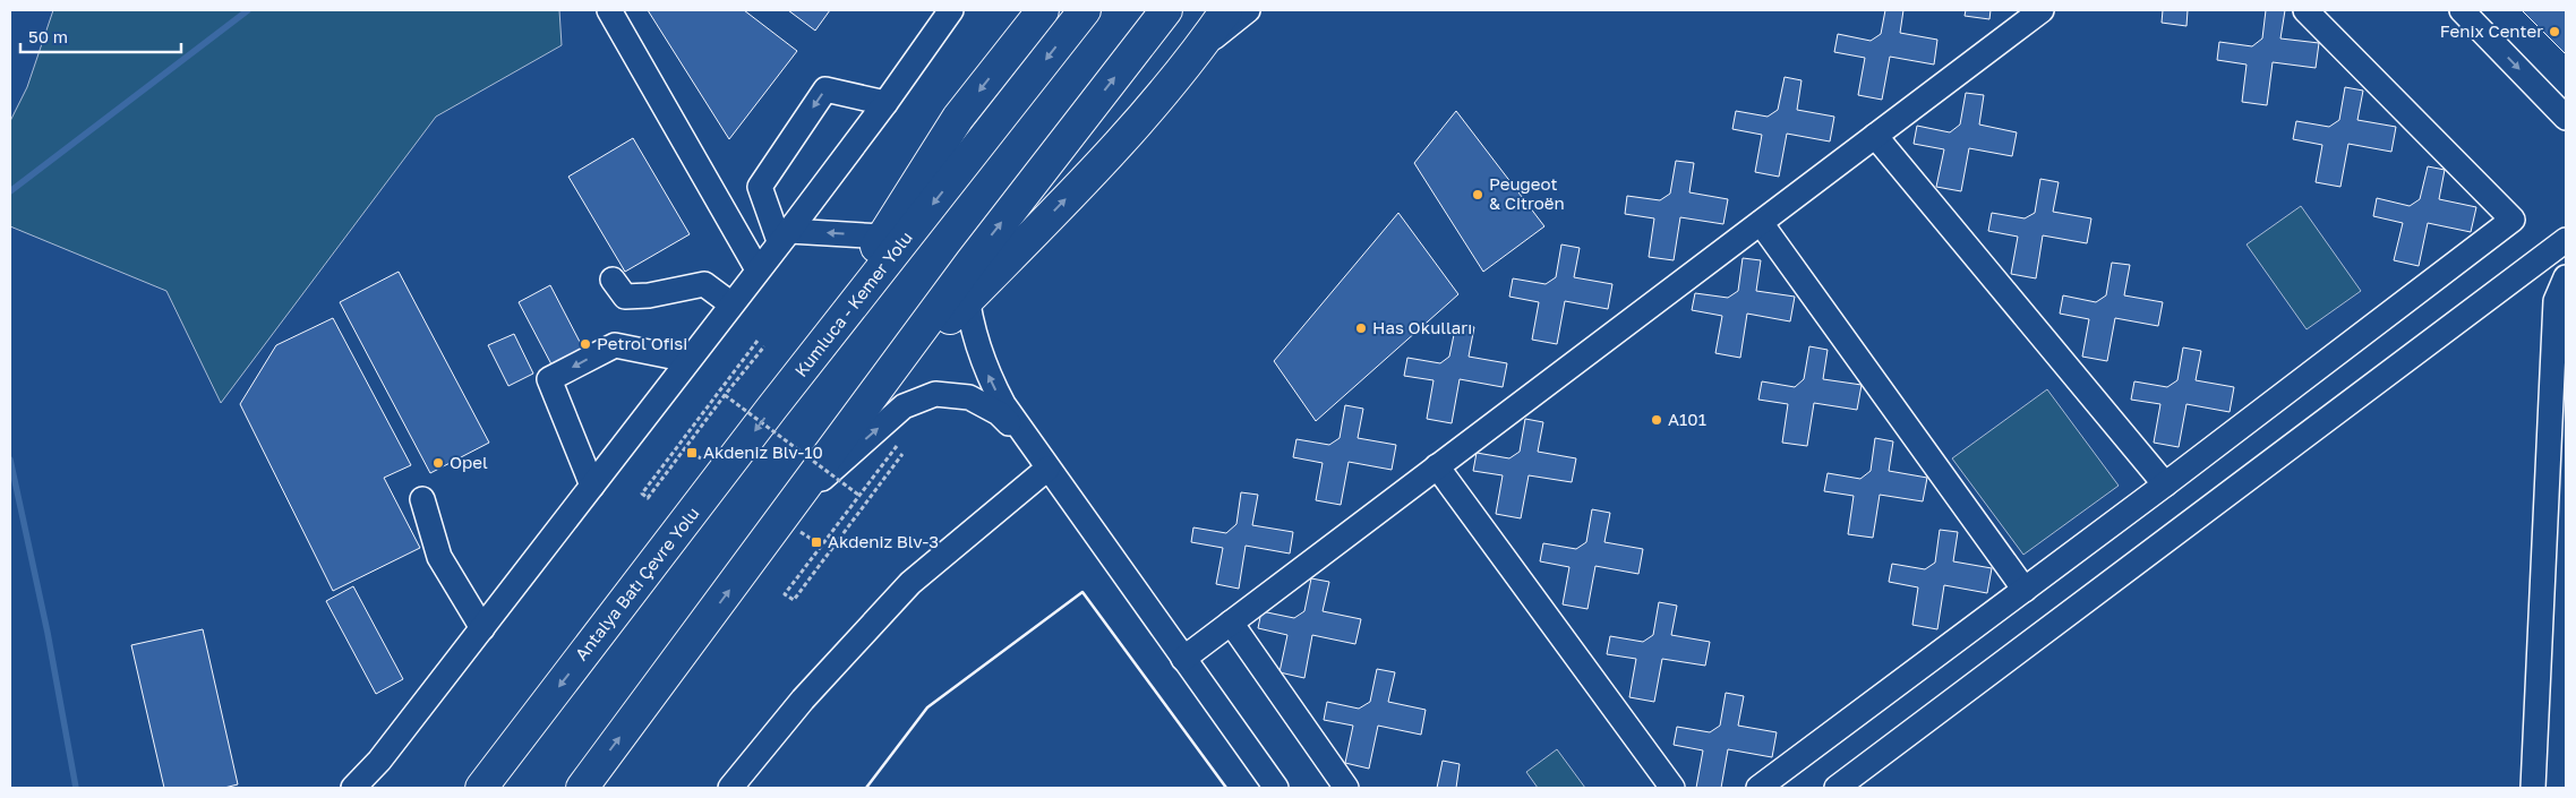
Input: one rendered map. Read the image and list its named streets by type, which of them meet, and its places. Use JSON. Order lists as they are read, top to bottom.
{
  "streets": {
    "highway": ["Kumluca - Kemer Yolu", "Antalya Batı Çevre Yolu"]
  },
  "crossings": [
    ["Kumluca - Kemer Yolu", "Antalya Batı Çevre Yolu"]
  ],
  "places": {
    "other": [
      "Fenix Center",
      "Peugeot & Citroën",
      "Has Okulları",
      "Petrol Ofisi",
      "A101",
      "Opel"
    ],
    "transit": ["Akdeniz Blv-10", "Akdeniz Blv-3"]
  },
  "scale_bar": "50 m"
}
